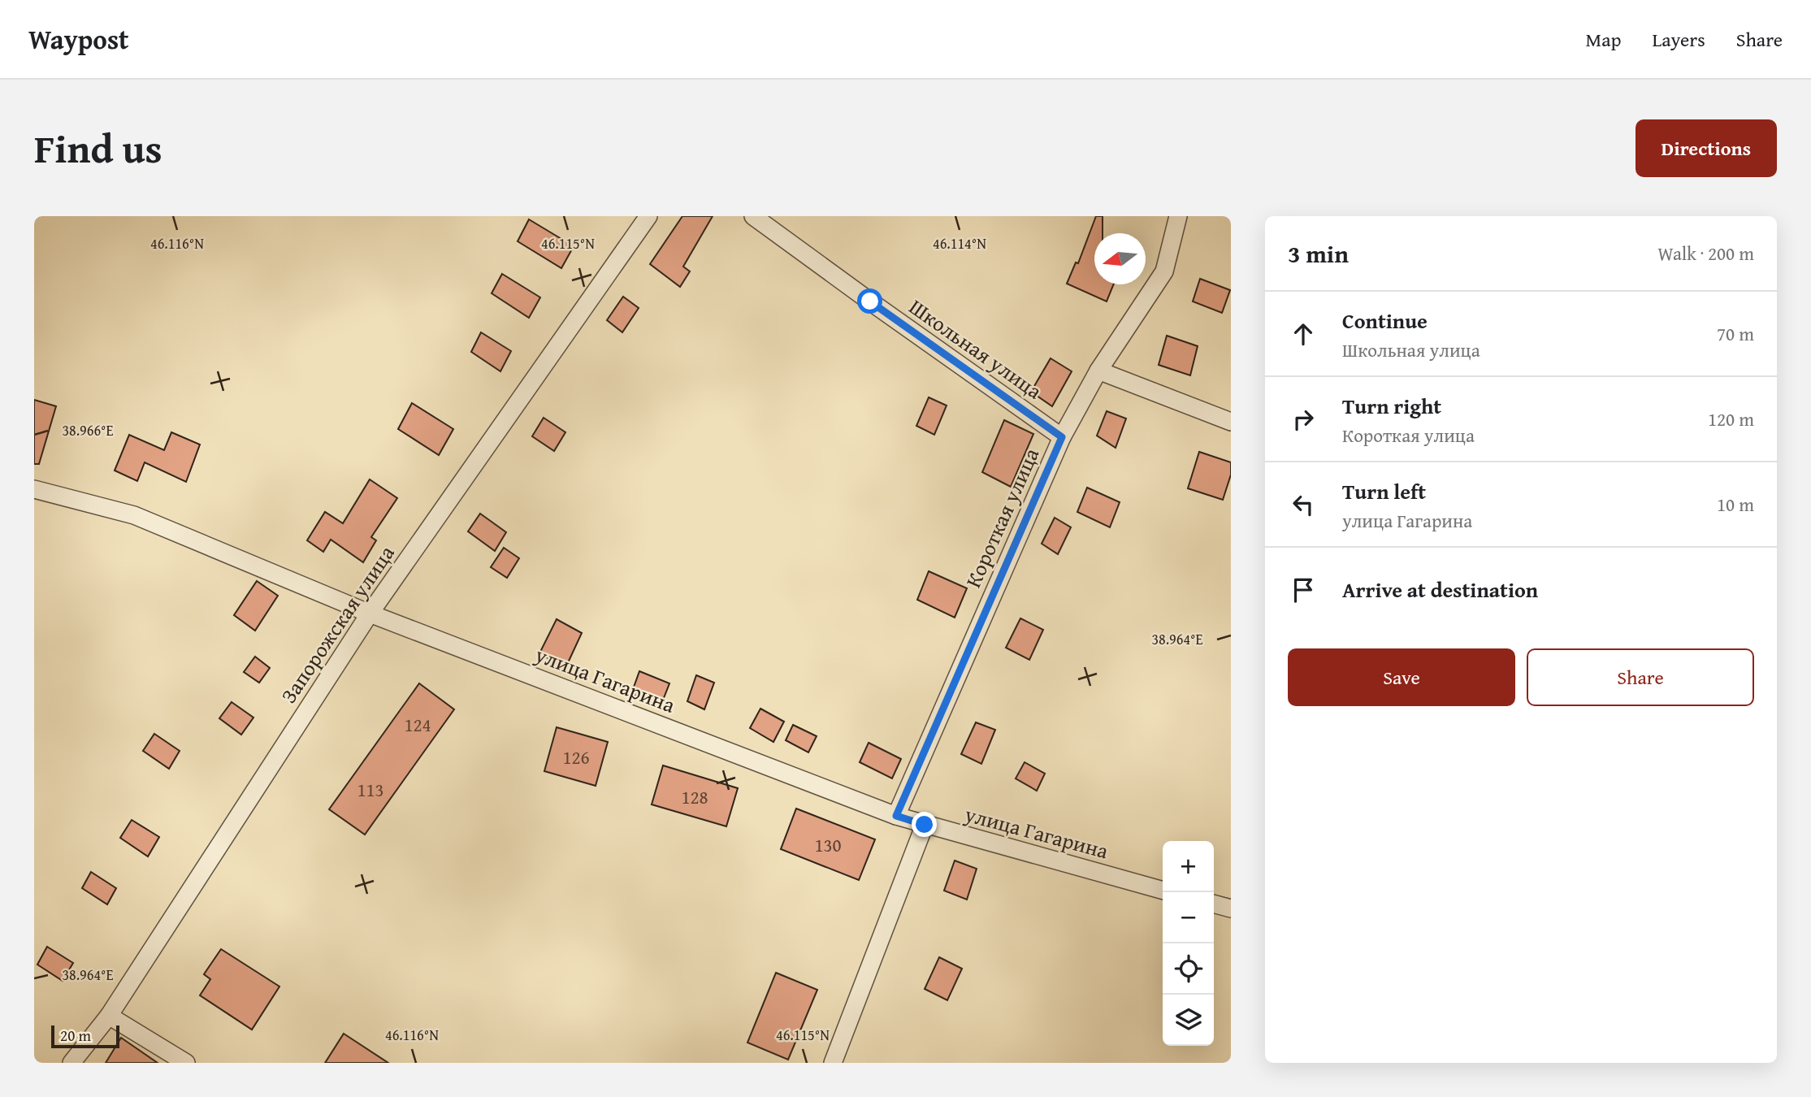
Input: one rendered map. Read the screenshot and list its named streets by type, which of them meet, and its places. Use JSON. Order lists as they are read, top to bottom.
{
  "streets": {
    "street": [
      "Школьная улица",
      "Короткая улица",
      "Запорожская улица",
      "улица Гагарина"
    ]
  },
  "crossings": [
    ["Школьная улица", "Короткая улица"],
    ["Короткая улица", "улица Гагарина"],
    ["Запорожская улица", "улица Гагарина"]
  ],
  "house_numbers": [
    "124",
    "126",
    "113",
    "128",
    "130"
  ],
  "scale_bar": "20 m",
  "north": "left",
  "page": {
    "header": "Waypost",
    "nav": ["Map", "Layers", "Share"],
    "title": "Find us",
    "buttons": [
      "Directions",
      ["Save", "Share"]
    ],
    "heading": ["3 min", "Walk · 200 m"],
    "list": [
      ["Continue", "Школьная улица", "70 m"],
      ["Turn right", "Короткая улица", "120 m"],
      ["Turn left", "улица Гагарина", "10 m"],
      "Arrive at destination"
    ],
    "map_buttons": ["+", "−"],
    "scale": "20 m"
  },
  "coordinates": [
    "46.116°N",
    "46.115°N",
    "46.114°N",
    "38.966°E",
    "38.964°E"
  ]
}
